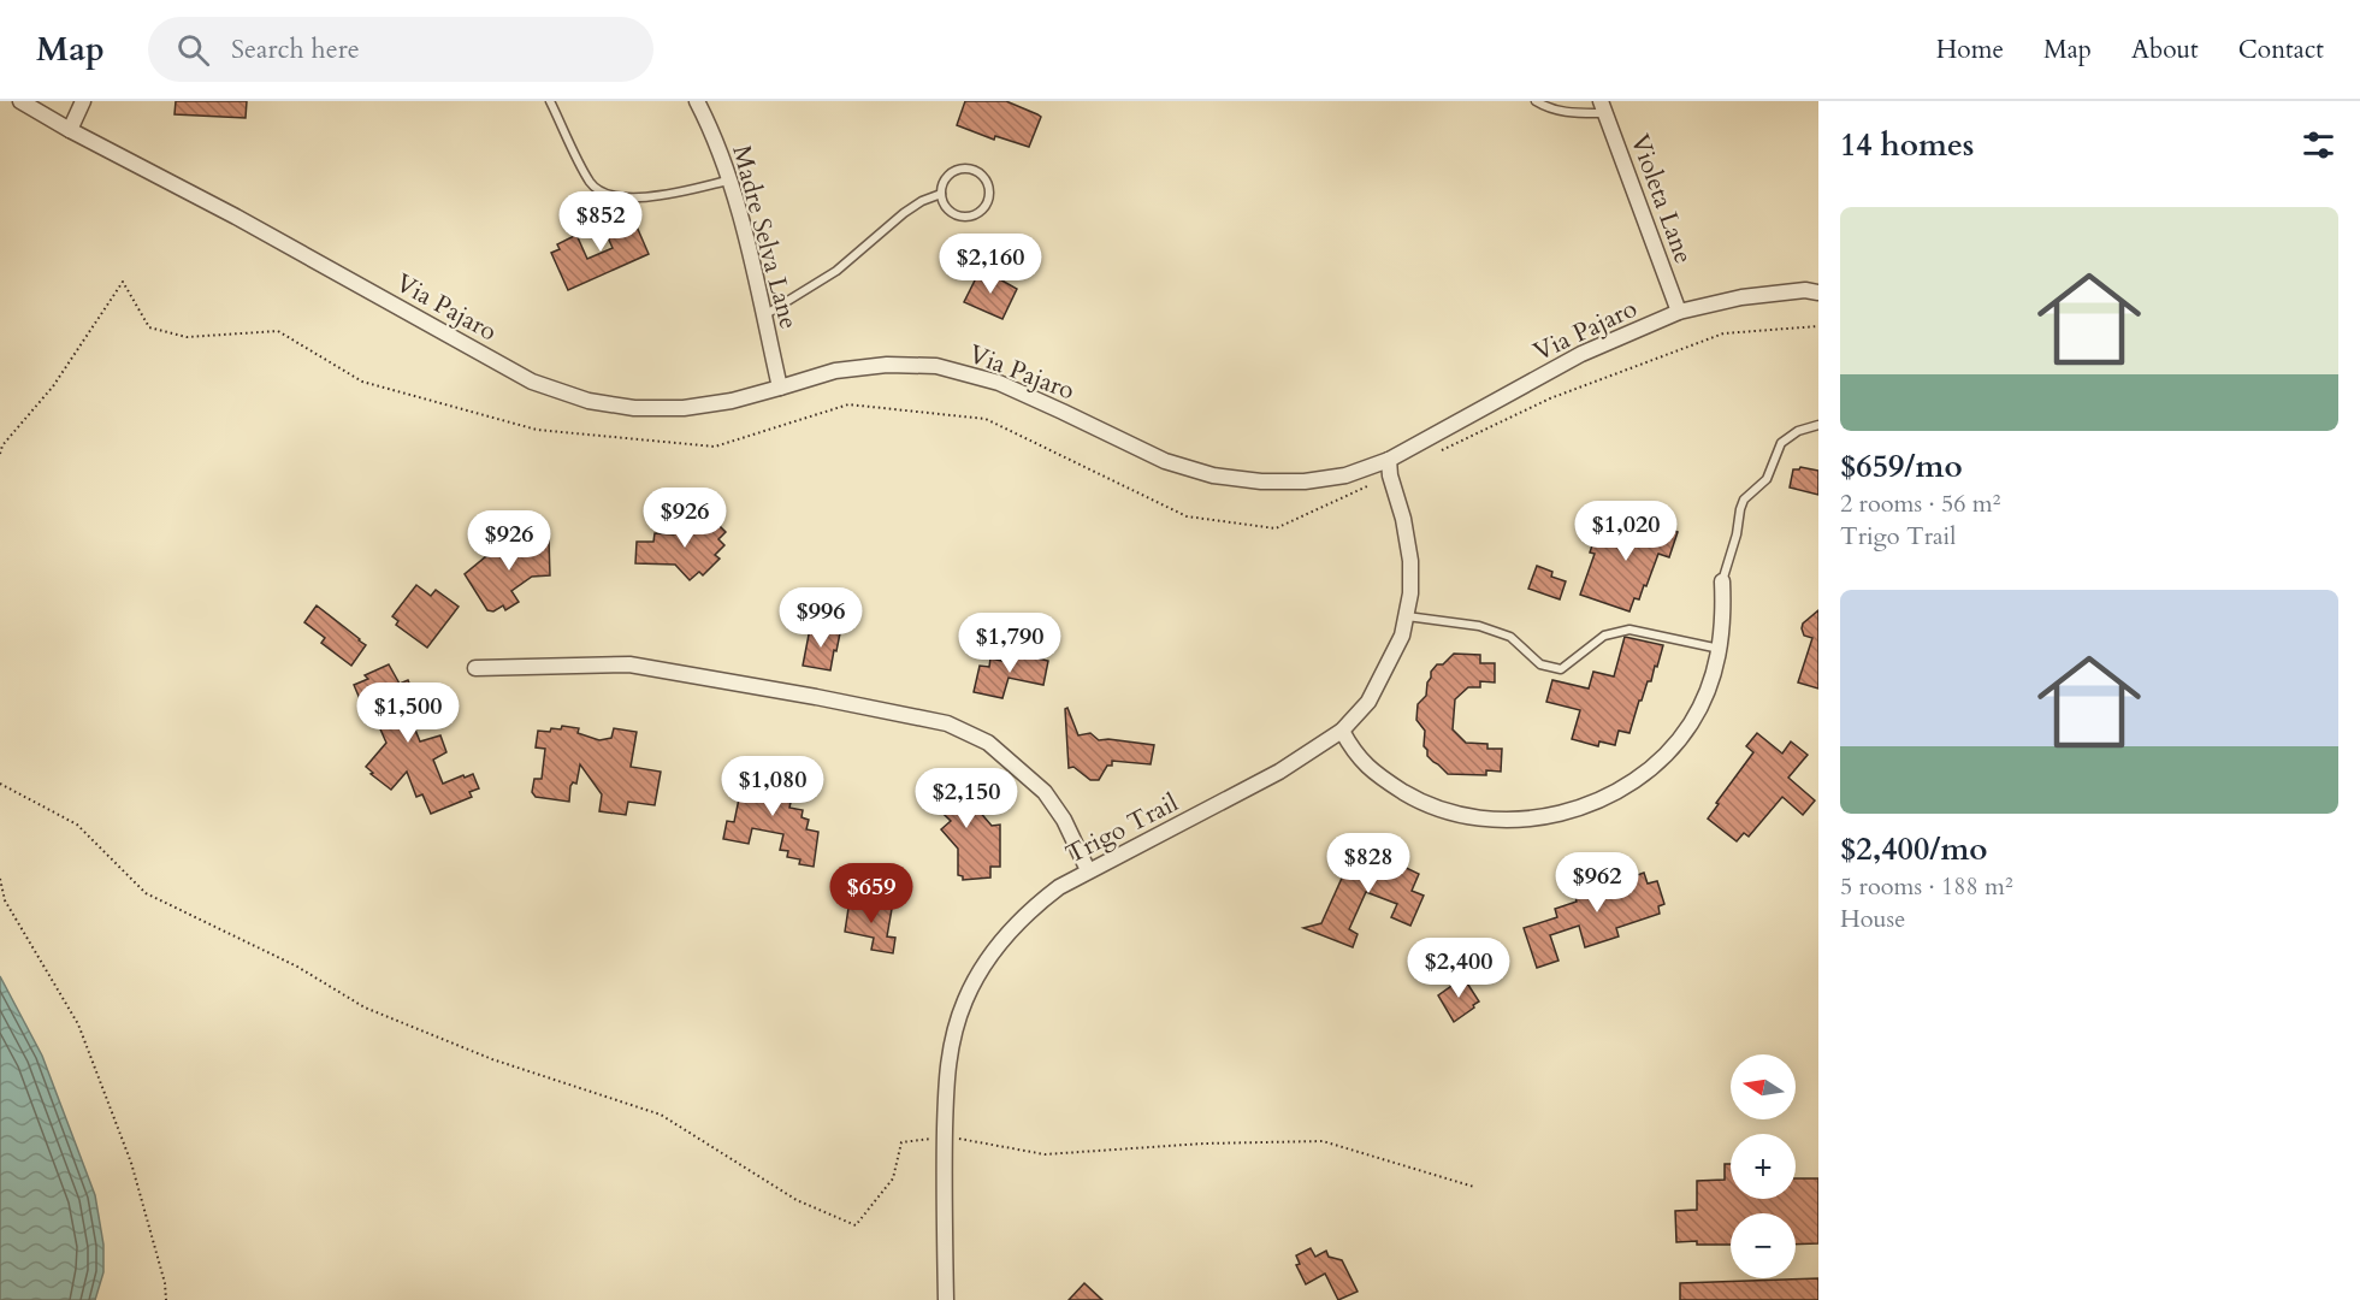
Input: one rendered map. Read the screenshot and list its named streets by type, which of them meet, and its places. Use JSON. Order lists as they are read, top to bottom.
{
  "streets": {
    "street": [
      "Violeta Lane",
      "Madre Selva Lane",
      "Via Pajaro",
      "Trigo Trail"
    ]
  },
  "crossings": [
    ["Violeta Lane", "Via Pajaro"],
    ["Madre Selva Lane", "Via Pajaro"],
    ["Via Pajaro", "Trigo Trail"]
  ],
  "north": "left",
  "page": {
    "header": "Map",
    "search": "Search here",
    "nav": [
      "Home",
      "Map",
      "About",
      "Contact"
    ],
    "heading": "14 homes",
    "list": [
      {
        "name": "$659/mo",
        "note": "2 rooms · 56 m² · Trigo Trail"
      },
      {
        "name": "$2,400/mo",
        "note": "5 rooms · 188 m² · House"
      }
    ],
    "price": [
      "$852",
      "$2,160",
      "$926",
      "$1,020",
      "$926",
      "$996",
      "$1,790",
      "$1,500",
      "$1,080",
      "$2,150",
      "$828",
      "$962",
      "$659",
      "$2,400"
    ],
    "map_buttons": ["+", "−"]
  }
}
